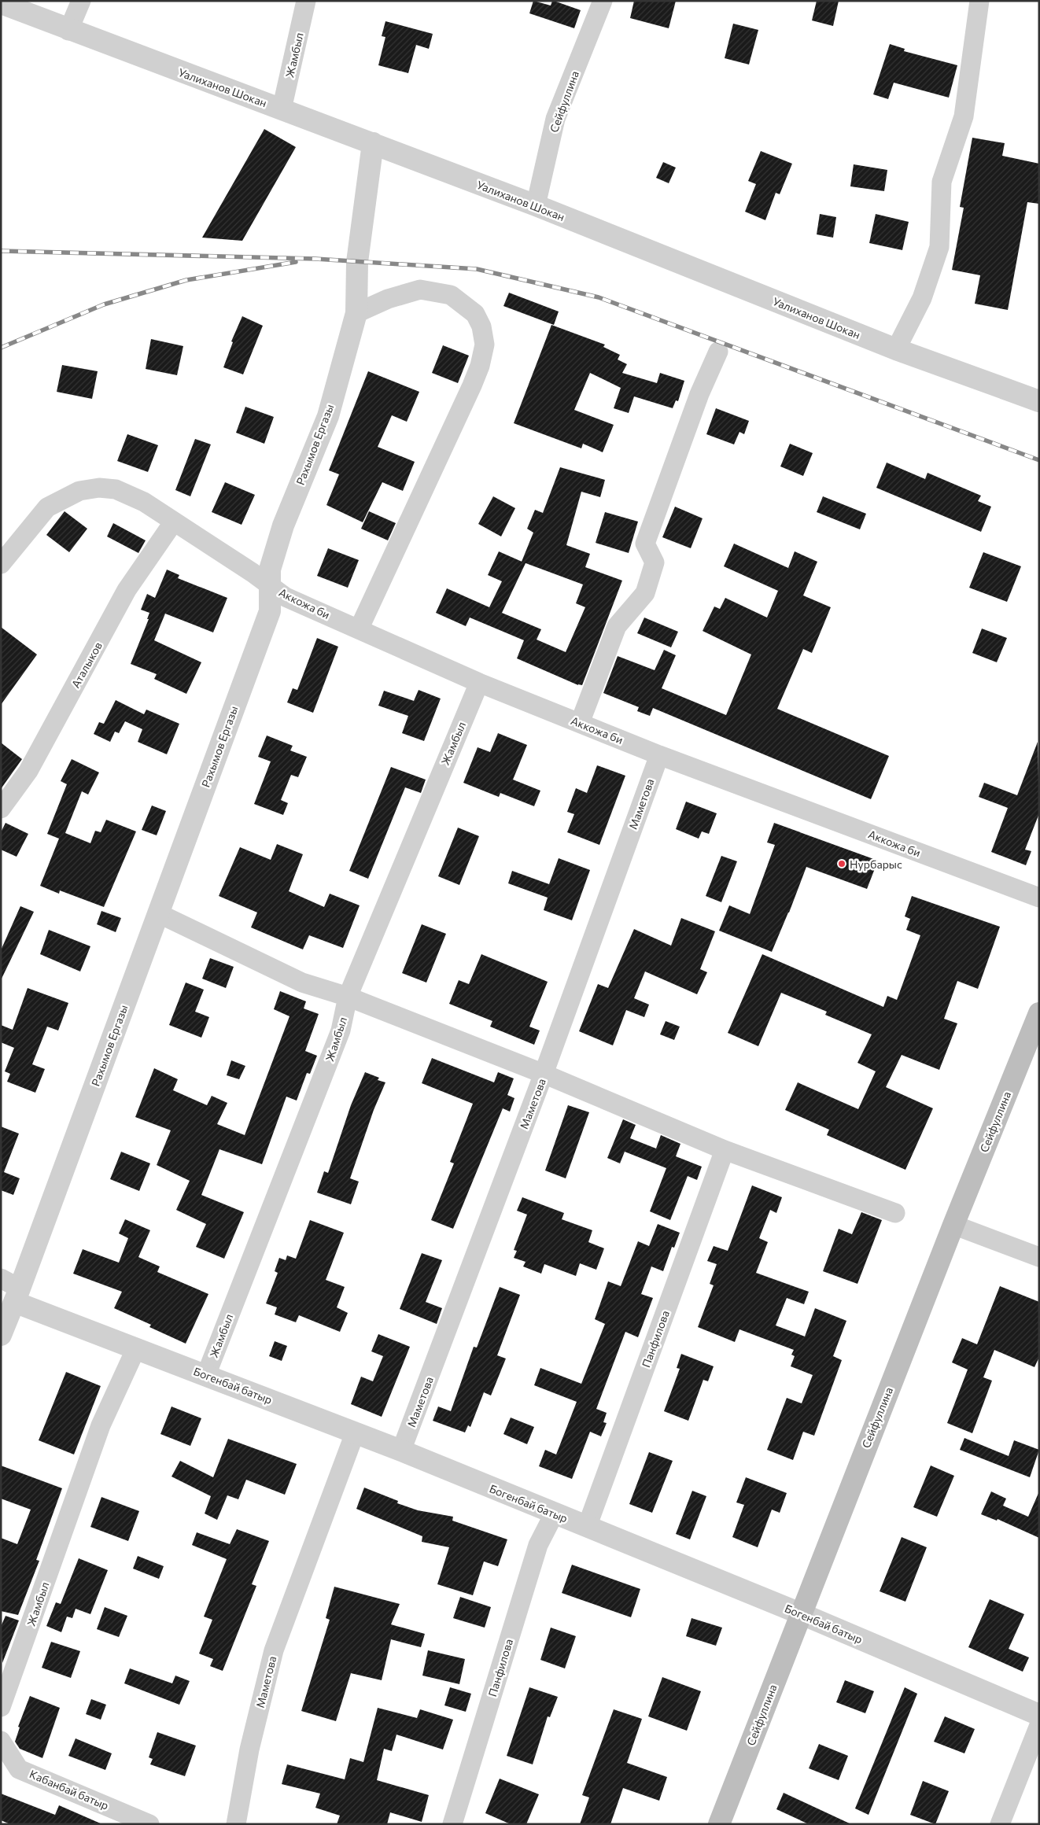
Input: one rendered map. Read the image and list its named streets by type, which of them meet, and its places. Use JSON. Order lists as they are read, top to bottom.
{
  "streets": {
    "main road": ["Сейфуллина"],
    "street": [
      "Жамбыл",
      "Уалиханов Шокан",
      "Рахымов Ергазы",
      "Аккожа би",
      "Аталыков",
      "Маметова",
      "Панфилова",
      "Богенбай батыр",
      "Кабанбай батыр"
    ]
  },
  "crossings": [
    ["Жамбыл", "Уалиханов Шокан"],
    ["Жамбыл", "Аккожа би"],
    ["Жамбыл", "Богенбай батыр"],
    ["Уалиханов Шокан", "Сейфуллина"],
    ["Уалиханов Шокан", "Рахымов Ергазы"],
    ["Сейфуллина", "Богенбай батыр"],
    ["Рахымов Ергазы", "Аккожа би"],
    ["Рахымов Ергазы", "Богенбай батыр"],
    ["Аккожа би", "Аталыков"],
    ["Аккожа би", "Маметова"],
    ["Маметова", "Богенбай батыр"],
    ["Панфилова", "Богенбай батыр"]
  ],
  "places": ["Нурбарыс"]
}
